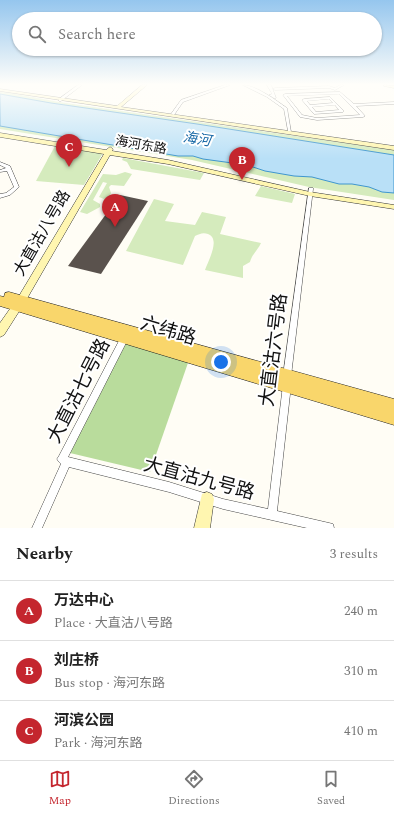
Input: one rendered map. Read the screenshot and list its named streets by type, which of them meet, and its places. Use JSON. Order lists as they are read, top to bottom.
{
  "streets": {
    "main road": ["六纬路"],
    "street": [
      "海河东路",
      "大直沽八号路",
      "大直沽六号路",
      "大直沽七号路",
      "大直沽九号路"
    ]
  },
  "crossings": [
    ["海河东路", "大直沽八号路"],
    ["海河东路", "大直沽六号路"],
    ["大直沽八号路", "六纬路"],
    ["六纬路", "大直沽六号路"],
    ["六纬路", "大直沽七号路"],
    ["大直沽六号路", "大直沽九号路"],
    ["大直沽七号路", "大直沽九号路"]
  ],
  "water": ["海河"],
  "page": {
    "search": "Search here",
    "pins": ["C", "B", "A"],
    "heading": ["Nearby", "3 results"],
    "list": [
      {
        "mark": "A",
        "name": "万达中心",
        "note": "Place · 大直沽八号路",
        "value": "240 m"
      },
      {
        "mark": "B",
        "name": "刘庄桥",
        "note": "Bus stop · 海河东路",
        "value": "310 m"
      },
      {
        "mark": "C",
        "name": "河滨公园",
        "note": "Park · 海河东路",
        "value": "410 m"
      }
    ],
    "nav": ["Map", "Directions", "Saved"]
  }
}
